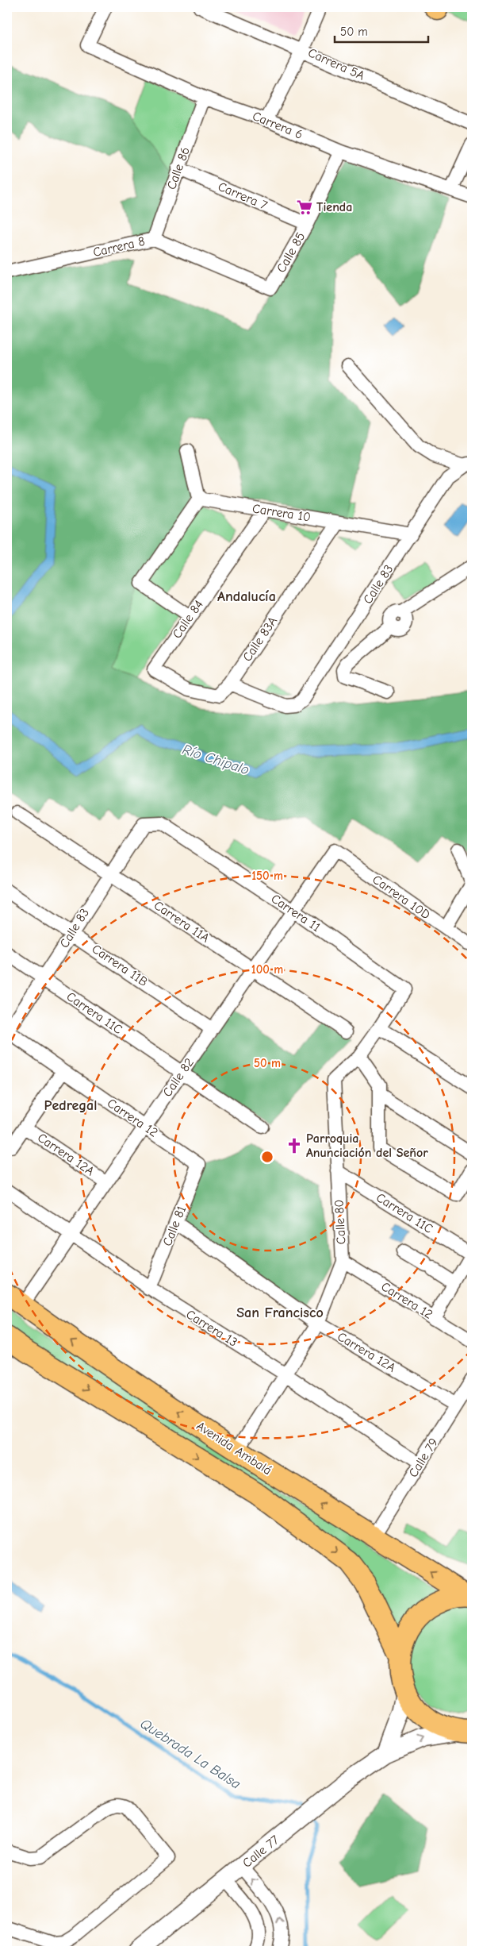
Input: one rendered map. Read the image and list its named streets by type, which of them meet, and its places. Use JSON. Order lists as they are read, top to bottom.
{
  "streets": {
    "main road": ["Avenida Ambalá"],
    "street": [
      "Carrera 5A",
      "Carrera 6",
      "Calle 86",
      "Carrera 7",
      "Carrera 8",
      "Calle 85",
      "Carrera 10",
      "Calle 83",
      "Calle 84",
      "Calle 83A",
      "Carrera 10D",
      "Carrera 11",
      "Carrera 11A",
      "Carrera 11B",
      "Carrera 11C",
      "Calle 82",
      "Carrera 12",
      "Carrera 12A",
      "Calle 80",
      "Calle 81",
      "Carrera 13",
      "Calle 79",
      "Calle 77"
    ]
  },
  "crossings": [
    ["Carrera 6", "Calle 86"],
    ["Carrera 6", "Calle 85"],
    ["Calle 86", "Carrera 7"],
    ["Calle 86", "Carrera 8"],
    ["Carrera 7", "Calle 85"],
    ["Carrera 8", "Calle 85"],
    ["Carrera 10", "Calle 83"],
    ["Carrera 10", "Calle 84"],
    ["Carrera 10", "Calle 83A"],
    ["Calle 83", "Calle 83A"],
    ["Calle 83", "Carrera 11"],
    ["Calle 83", "Carrera 11A"],
    ["Calle 83", "Carrera 11B"],
    ["Calle 83", "Carrera 11C"],
    ["Calle 83", "Carrera 12"],
    ["Calle 84", "Calle 83A"],
    ["Carrera 10D", "Calle 82"],
    ["Carrera 11", "Calle 82"],
    ["Carrera 11", "Calle 80"],
    ["Carrera 11A", "Calle 82"],
    ["Carrera 11B", "Calle 82"],
    ["Carrera 11C", "Calle 82"],
    ["Carrera 11C", "Calle 80"],
    ["Calle 82", "Carrera 12"],
    ["Calle 82", "Carrera 12A"],
    ["Calle 82", "Carrera 13"],
    ["Calle 82", "Avenida Ambalá"],
    ["Carrera 12", "Calle 80"],
    ["Carrera 12", "Calle 81"],
    ["Carrera 12A", "Calle 80"],
    ["Carrera 12A", "Calle 79"],
    ["Calle 80", "Carrera 13"],
    ["Calle 80", "Avenida Ambalá"],
    ["Calle 81", "Carrera 13"],
    ["Carrera 13", "Calle 79"],
    ["Avenida Ambalá", "Calle 79"]
  ],
  "districts": ["Andalucía", "Pedregal", "San Francisco"],
  "water": ["Río Chipalo", "Quebrada La Balsa"],
  "places": {
    "supermarket": ["Tienda"],
    "church": ["Parroquia Anunciación del Señor"]
  },
  "scale_bar": "50 m",
  "rings": ["150 m", "100 m", "50 m"]
}
